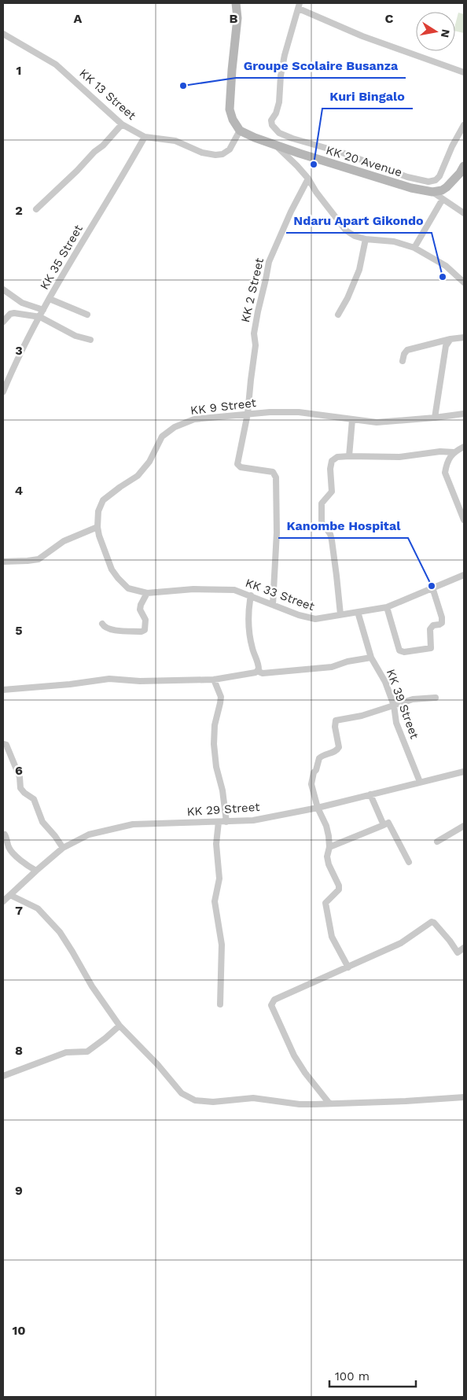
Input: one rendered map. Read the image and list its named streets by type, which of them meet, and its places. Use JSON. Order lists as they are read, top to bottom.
{
  "streets": {
    "main road": ["KK 20 Avenue"],
    "street": [
      "KK 13 Street",
      "KK 35 Street",
      "KK 2 Street",
      "KK 9 Street",
      "KK 33 Street",
      "KK 39 Street",
      "KK 29 Street"
    ]
  },
  "crossings": [
    ["KK 13 Street", "KK 20 Avenue"],
    ["KK 13 Street", "KK 35 Street"],
    ["KK 2 Street", "KK 9 Street"],
    ["KK 2 Street", "KK 33 Street"],
    ["KK 9 Street", "KK 33 Street"],
    ["KK 33 Street", "KK 39 Street"],
    ["KK 39 Street", "KK 29 Street"]
  ],
  "places": [
    "Groupe Scolaire Busanza",
    "Kuri Bingalo",
    "Ndaru Apart Gikondo",
    "Kanombe Hospital"
  ],
  "scale_bar": "100 m",
  "north": "right",
  "grid": {
    "columns": ["A", "B", "C"],
    "rows": [
      "1",
      "2",
      "3",
      "4",
      "5",
      "6",
      "7",
      "8",
      "9",
      "10"
    ]
  }
}
